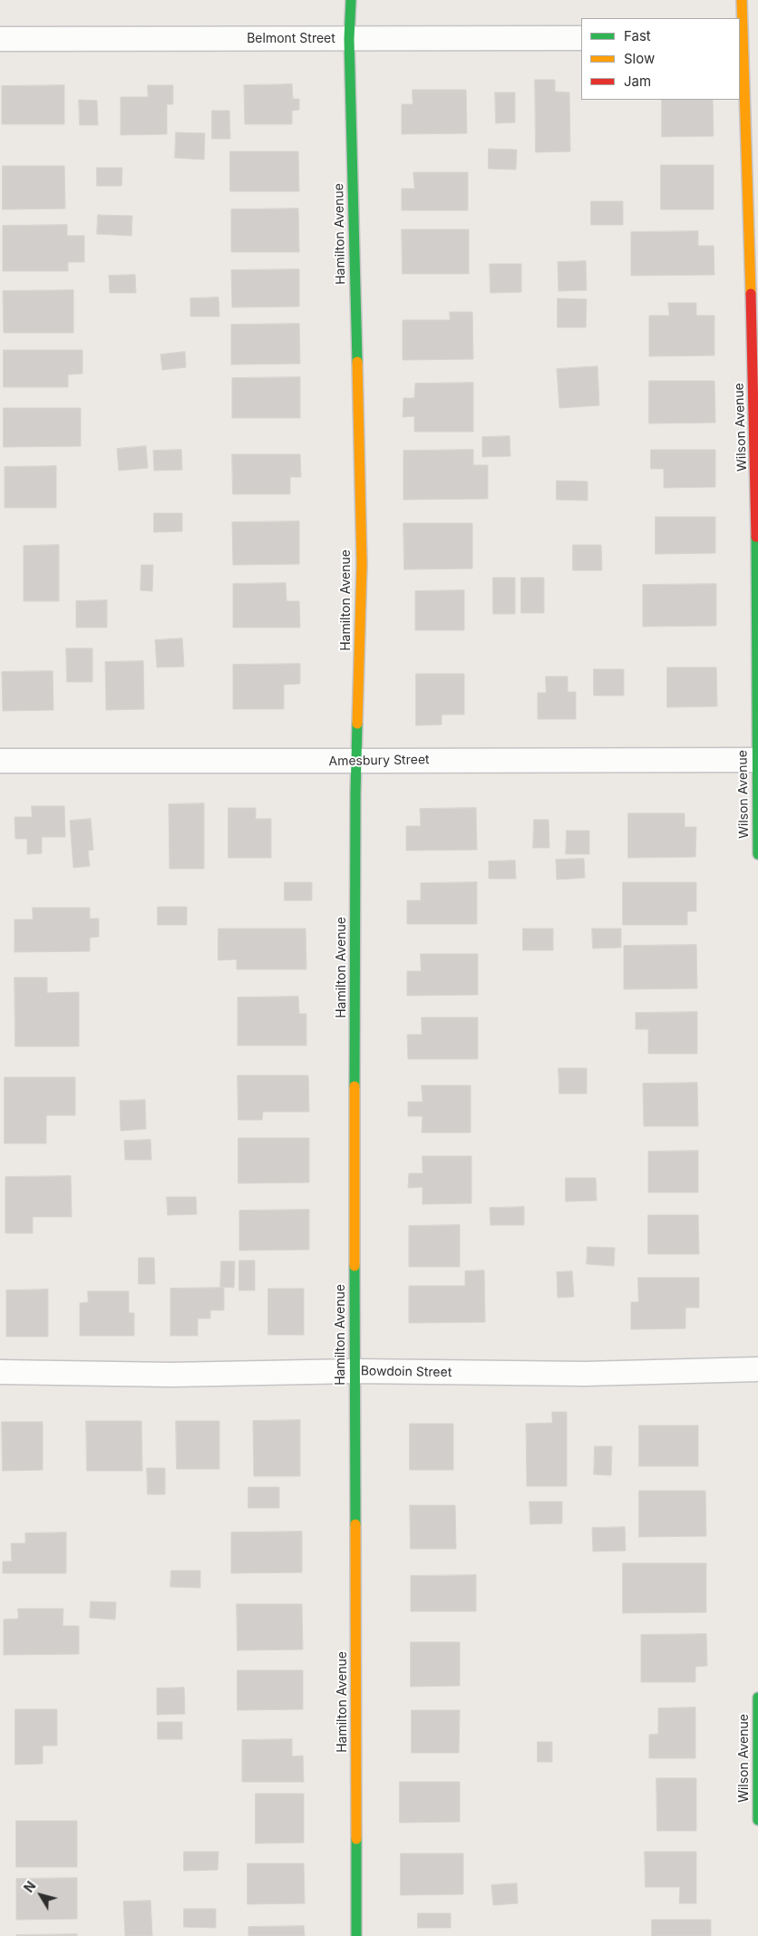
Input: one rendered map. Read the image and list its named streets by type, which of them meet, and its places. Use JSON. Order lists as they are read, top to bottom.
{
  "streets": {
    "street": [
      "Belmont Street",
      "Hamilton Avenue",
      "Wilson Avenue",
      "Amesbury Street",
      "Bowdoin Street"
    ]
  },
  "crossings": [
    ["Belmont Street", "Hamilton Avenue"],
    ["Hamilton Avenue", "Amesbury Street"],
    ["Hamilton Avenue", "Bowdoin Street"],
    ["Wilson Avenue", "Amesbury Street"]
  ],
  "legend": ["Fast", "Slow", "Jam"],
  "north": "top left"
}
